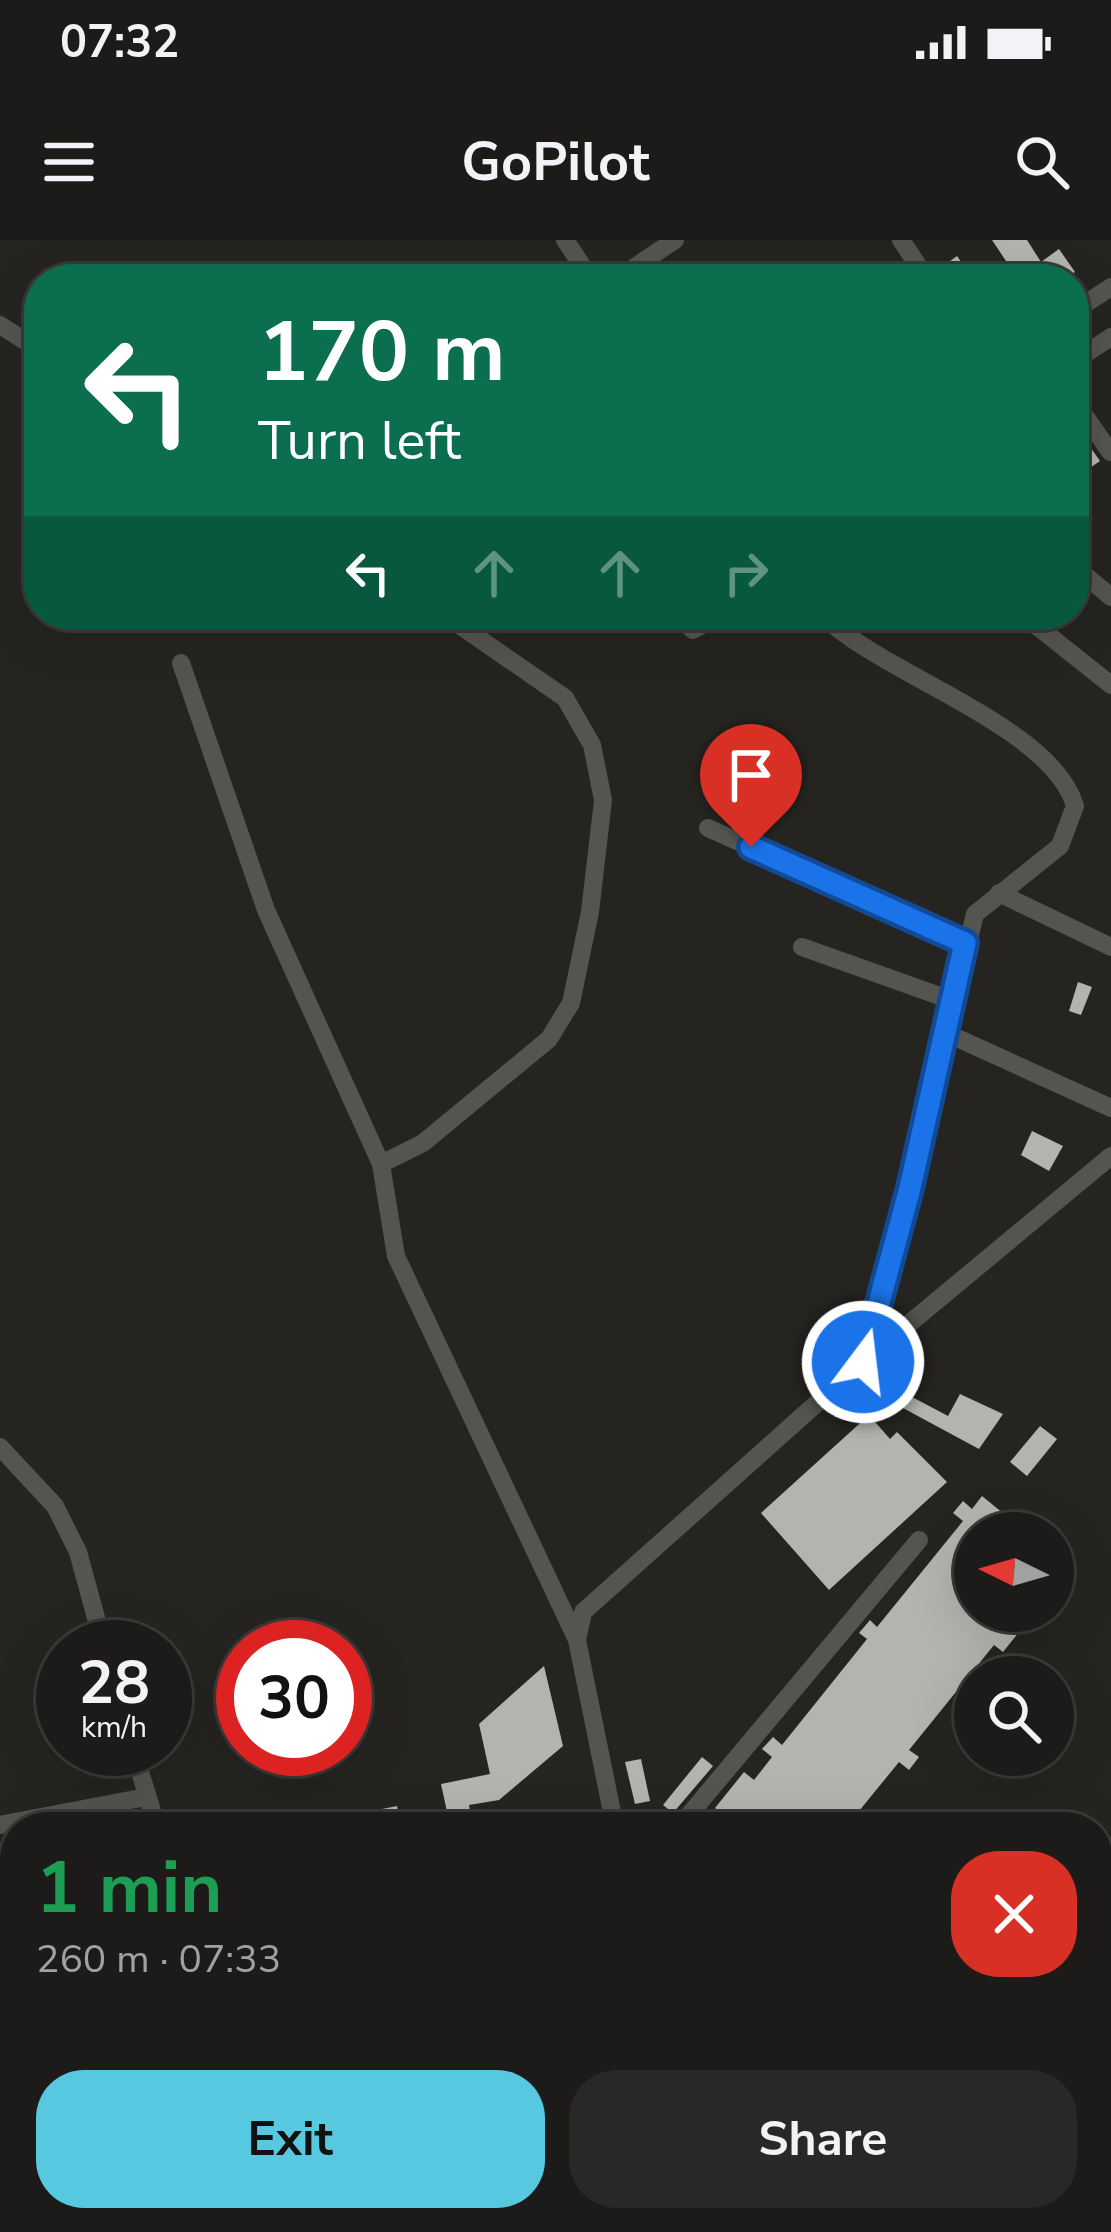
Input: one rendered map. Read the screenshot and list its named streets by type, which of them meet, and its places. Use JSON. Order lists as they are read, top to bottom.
{
  "north": "left",
  "page": {
    "status": "07:32",
    "header": "GoPilot",
    "turn": ["170 m", "Turn left"],
    "speed": "28 km/h",
    "limit": "30",
    "heading": ["1 min", "260 m · 07:33"],
    "buttons": ["Exit", "Share"]
  }
}
